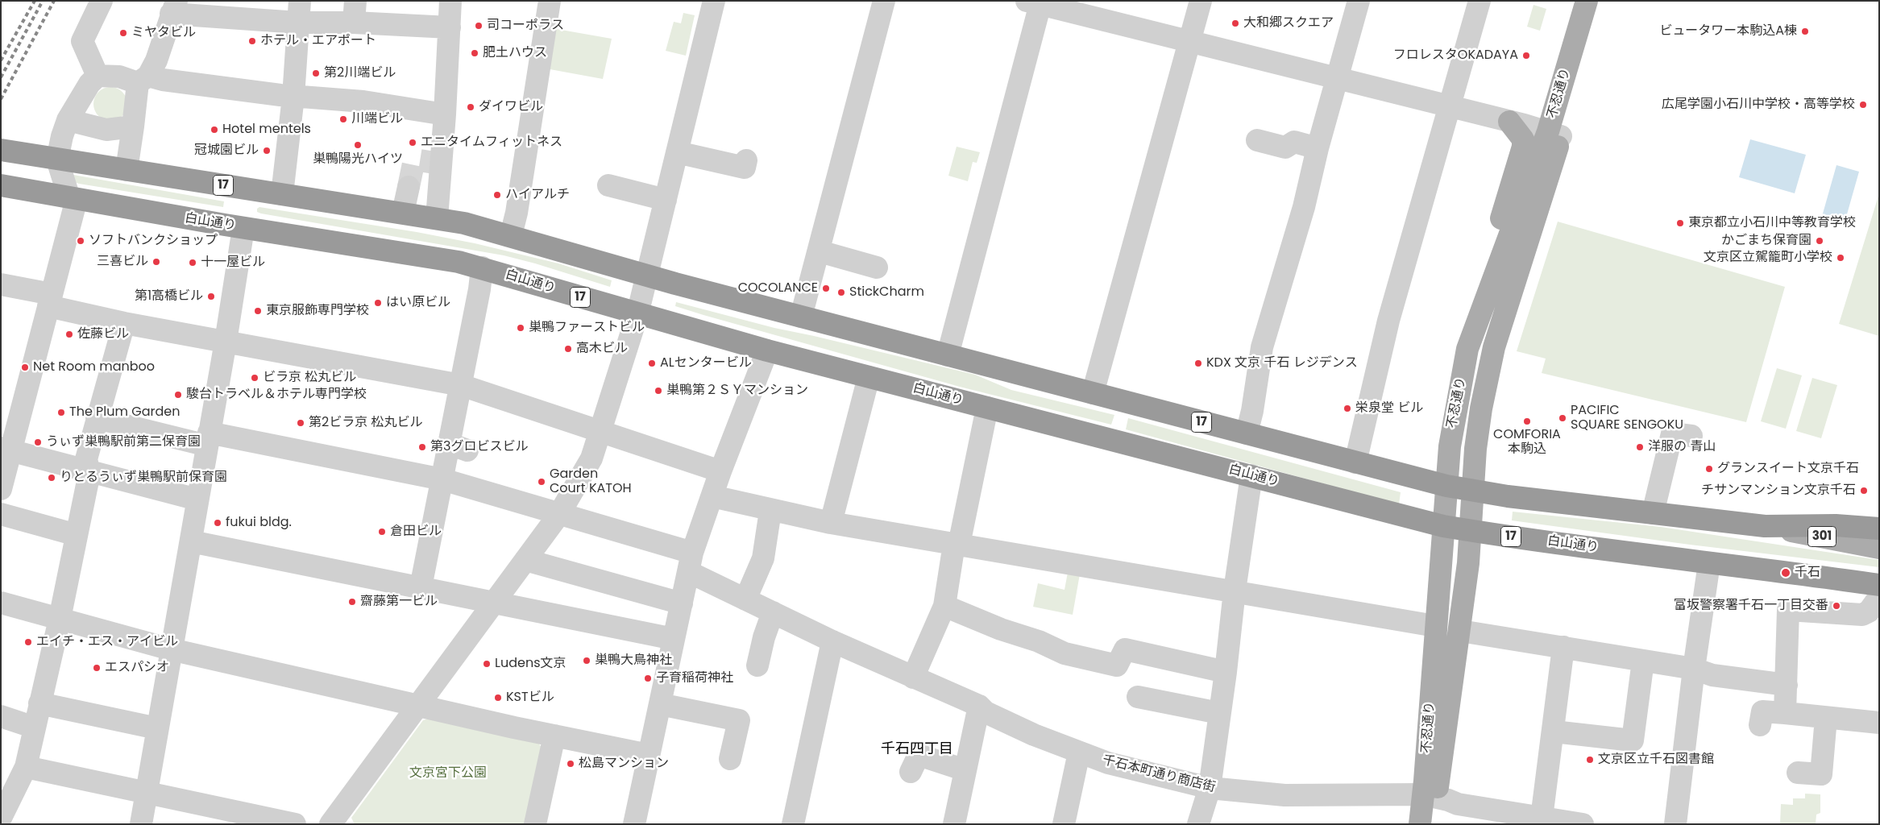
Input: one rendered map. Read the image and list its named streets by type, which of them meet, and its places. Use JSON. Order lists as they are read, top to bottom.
{
  "streets": {
    "highway": ["17", "白山通り"],
    "main road": ["不忍通り", "301"],
    "street": ["千石本町通り商店街"]
  },
  "crossings": [
    ["不忍通り", "17"],
    ["不忍通り", "白山通り"],
    ["不忍通り", "千石本町通り商店街"],
    ["17", "301"]
  ],
  "districts": ["千石四丁目"],
  "parks": ["文京宮下公園"],
  "places": [
    "大和郷スクエア",
    "司コーポラス",
    "ビュータワー本駒込A棟",
    "ミヤタビル",
    "ホテル・エアポート",
    "肥土ハウス",
    "フロレスタOKADAYA",
    "第2川端ビル",
    "広尾学園小石川中学校・高等学校",
    "ダイワビル",
    "川端ビル",
    "Hotel mentels",
    "エニタイムフィットネス",
    "巣鴨陽光ハイツ",
    "冠城園ビル",
    "ハイアルチ",
    "東京都立小石川中等教育学校",
    "ソフトバンクショップ",
    "かごまち保育園",
    "文京区立駕籠町小学校",
    "三喜ビル",
    "十一屋ビル",
    "COCOLANCE",
    "StickCharm",
    "第1高橋ビル",
    "はい原ビル",
    "東京服飾専門学校",
    "巣鴨ファーストビル",
    "佐藤ビル",
    "高木ビル",
    "ALセンタービル",
    "KDX 文京 千石 レジデンス",
    "Net Room manboo",
    "ビラ京 松丸ビル",
    "巣鴨第２ＳＹマンション",
    "駿台トラベル＆ホテル専門学校",
    "栄泉堂 ビル",
    "The Plum Garden",
    "PACIFIC SQUARE SENGOKU",
    "COMFORIA 本駒込",
    "第2ビラ京 松丸ビル",
    "うぃず巣鴨駅前第二保育園",
    "第3グロビスビル",
    "洋服の 青山",
    "グランスイート文京千石",
    "りとるうぃず巣鴨駅前保育園",
    "Garden Court KATOH",
    "チサンマンション文京千石",
    "fukui bldg.",
    "倉田ビル",
    "千石",
    "齋藤第一ビル",
    "富坂警察署千石一丁目交番",
    "エイチ・エス・アイビル",
    "巣鴨大鳥神社",
    "Ludens文京",
    "エスパシオ",
    "子育稲荷神社",
    "KSTビル",
    "文京区立千石図書館",
    "松島マンション"
  ]
}
